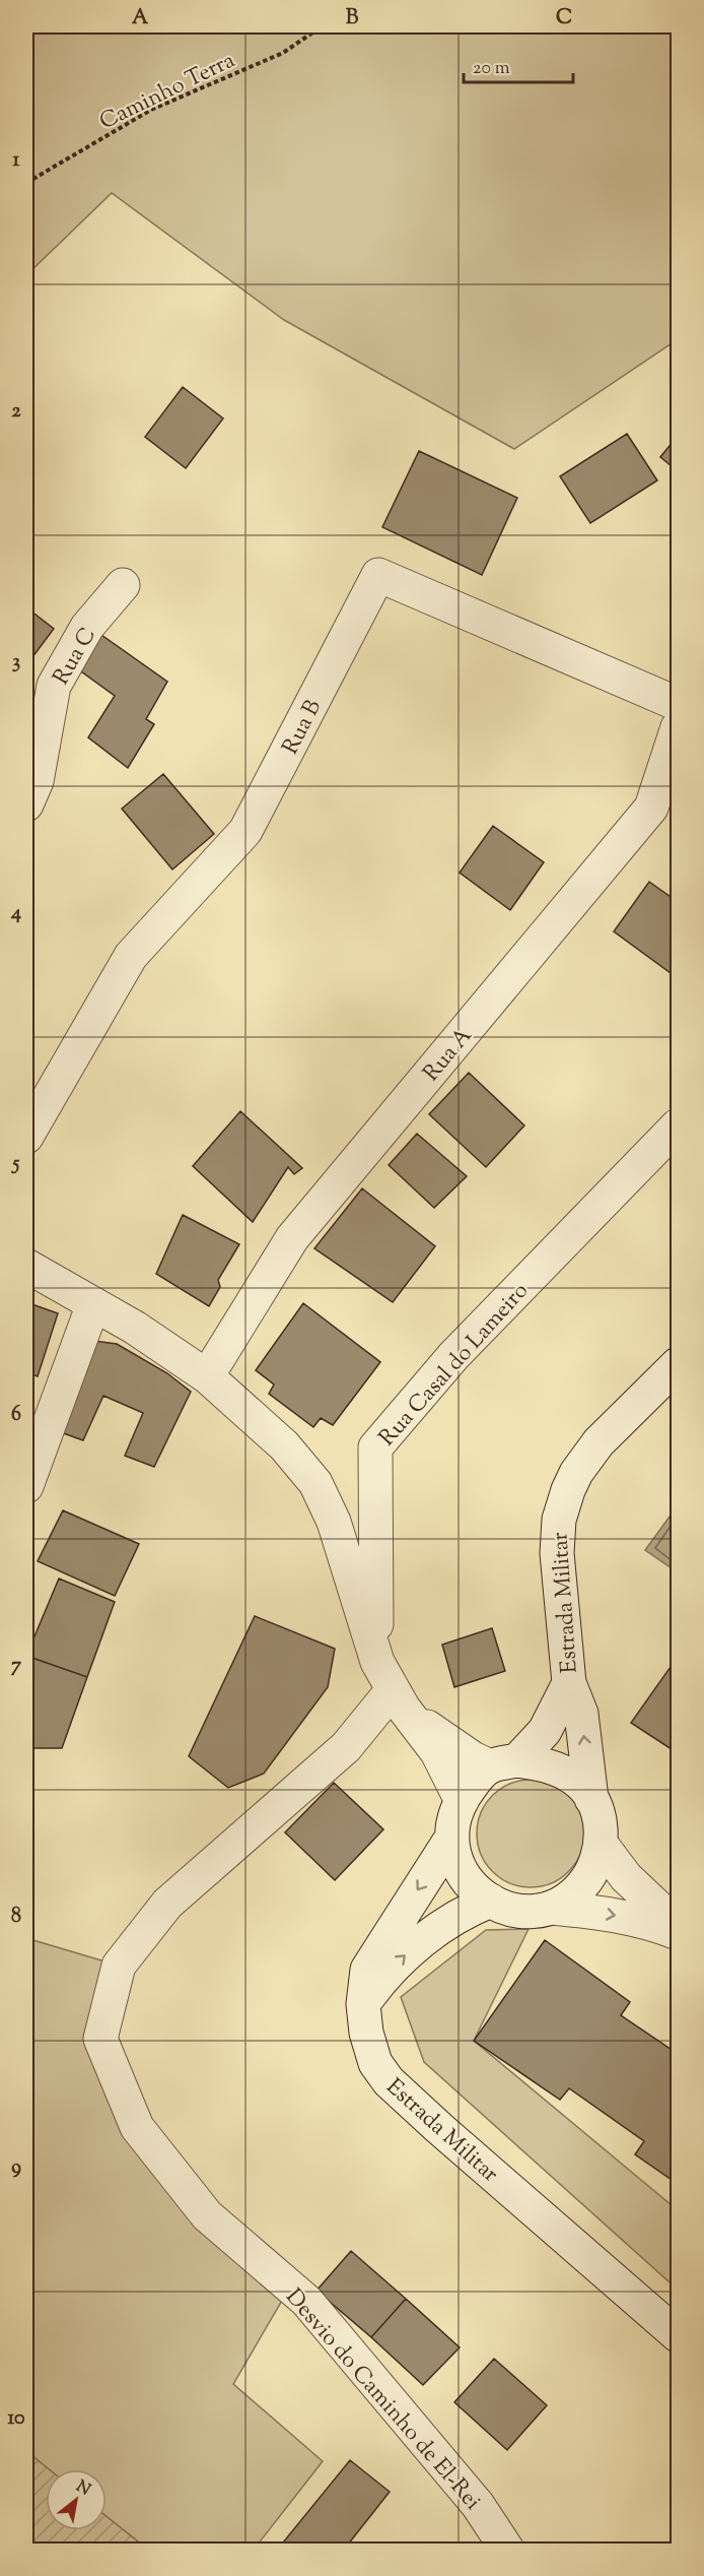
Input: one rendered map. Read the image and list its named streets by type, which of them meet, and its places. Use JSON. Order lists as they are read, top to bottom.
{
  "streets": {
    "street": [
      "Rua C",
      "Rua B",
      "Rua A",
      "Rua Casal do Lameiro",
      "Estrada Militar",
      "Desvio do Caminho de El-Rei"
    ],
    "path": ["Caminho Terra"]
  },
  "scale_bar": "20 m",
  "north": "top right",
  "grid": {
    "columns": ["A", "B", "C"],
    "rows": [
      "1",
      "2",
      "3",
      "4",
      "5",
      "6",
      "7",
      "8",
      "9",
      "10"
    ]
  }
}
